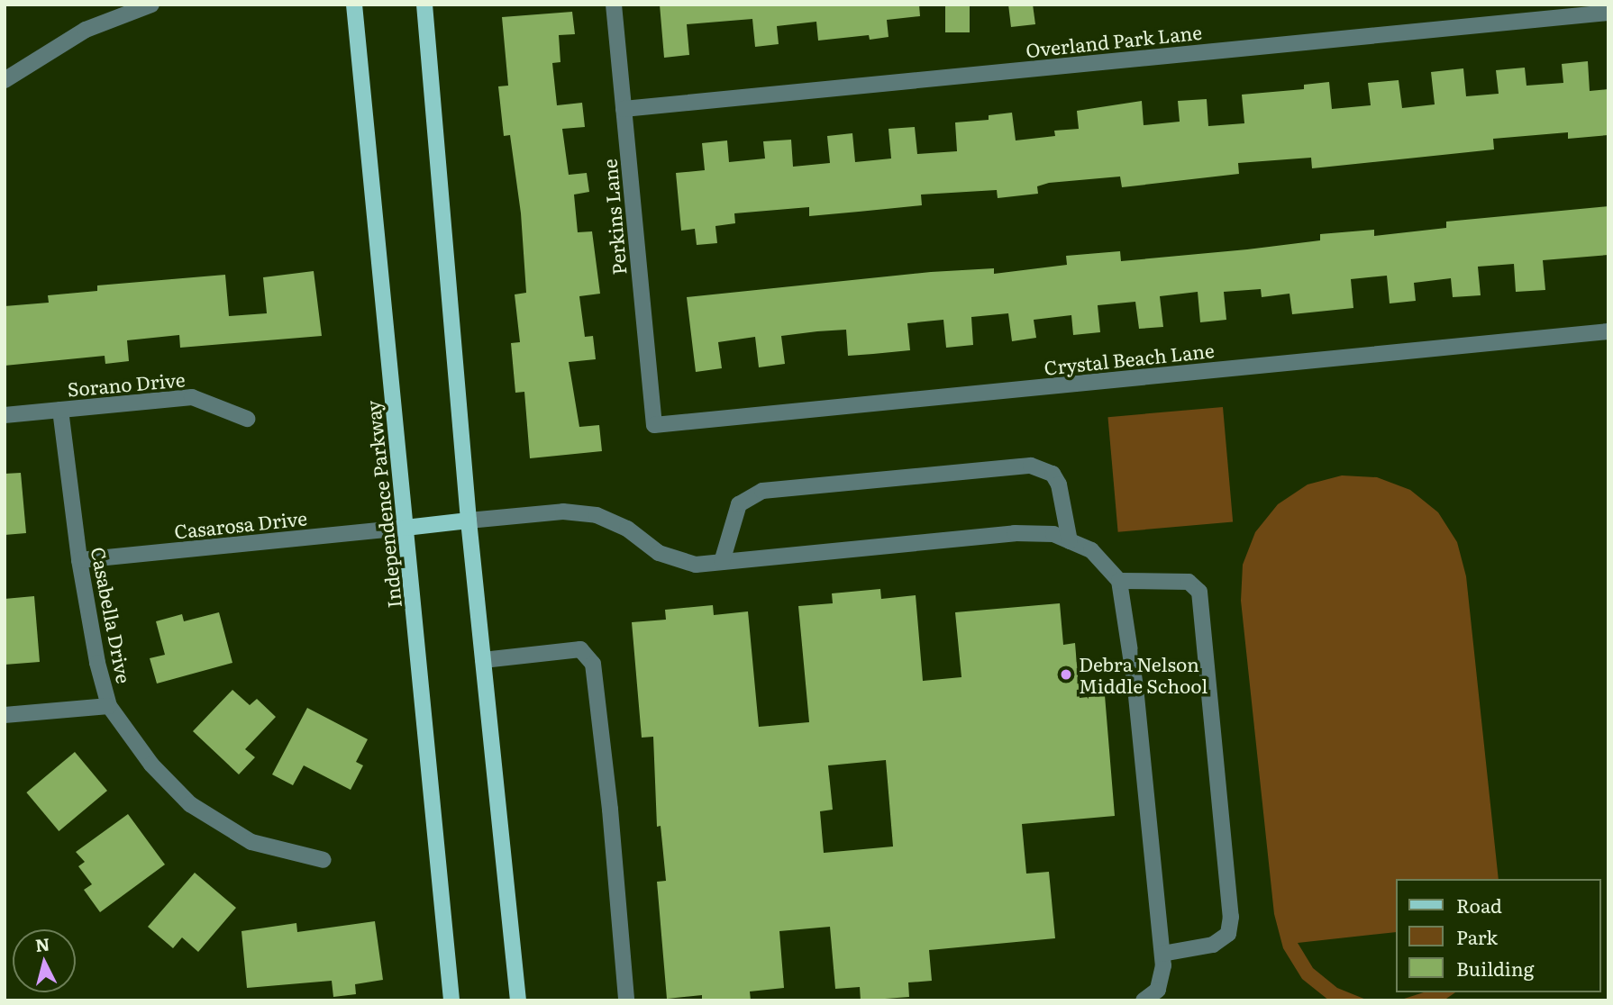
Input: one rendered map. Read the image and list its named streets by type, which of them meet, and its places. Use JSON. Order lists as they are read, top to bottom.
{
  "streets": {
    "main road": ["Independence Parkway"],
    "street": [
      "Overland Park Lane",
      "Perkins Lane",
      "Crystal Beach Lane",
      "Sorano Drive",
      "Casarosa Drive",
      "Casabella Drive"
    ]
  },
  "crossings": [
    ["Overland Park Lane", "Perkins Lane"],
    ["Perkins Lane", "Crystal Beach Lane"],
    ["Sorano Drive", "Casabella Drive"],
    ["Independence Parkway", "Casarosa Drive"],
    ["Casarosa Drive", "Casabella Drive"]
  ],
  "places": ["Debra Nelson Middle School"],
  "legend": ["Road", "Park", "Building"],
  "north": "top"
}
